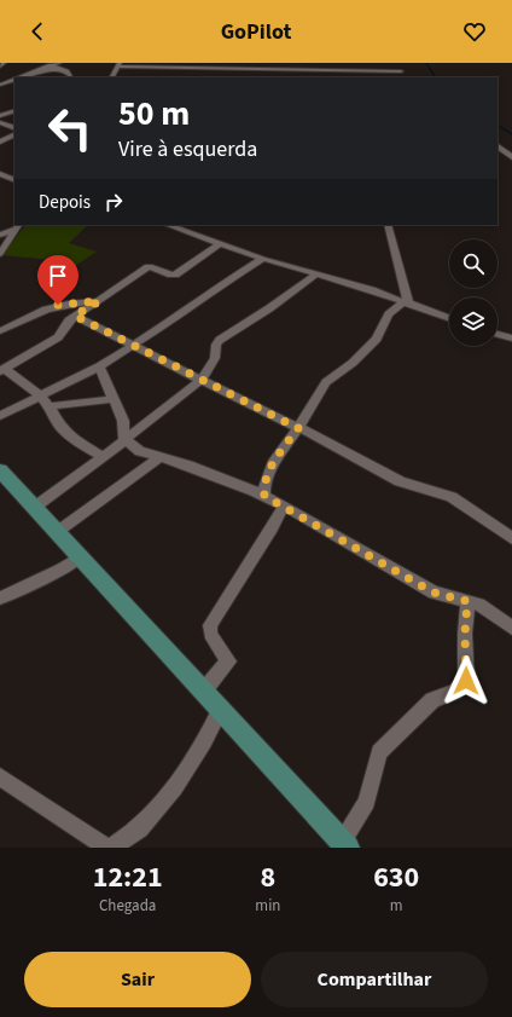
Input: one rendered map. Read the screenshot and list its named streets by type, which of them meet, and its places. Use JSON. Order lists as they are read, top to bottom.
{
  "page": {
    "header": "GoPilot",
    "turn": ["50 m", "Vire à esquerda"],
    "then": "Depois",
    "eta": [
      "12:21",
      "Chegada",
      "8",
      "min",
      "630",
      "m"
    ],
    "buttons": ["Sair", "Compartilhar"]
  }
}
